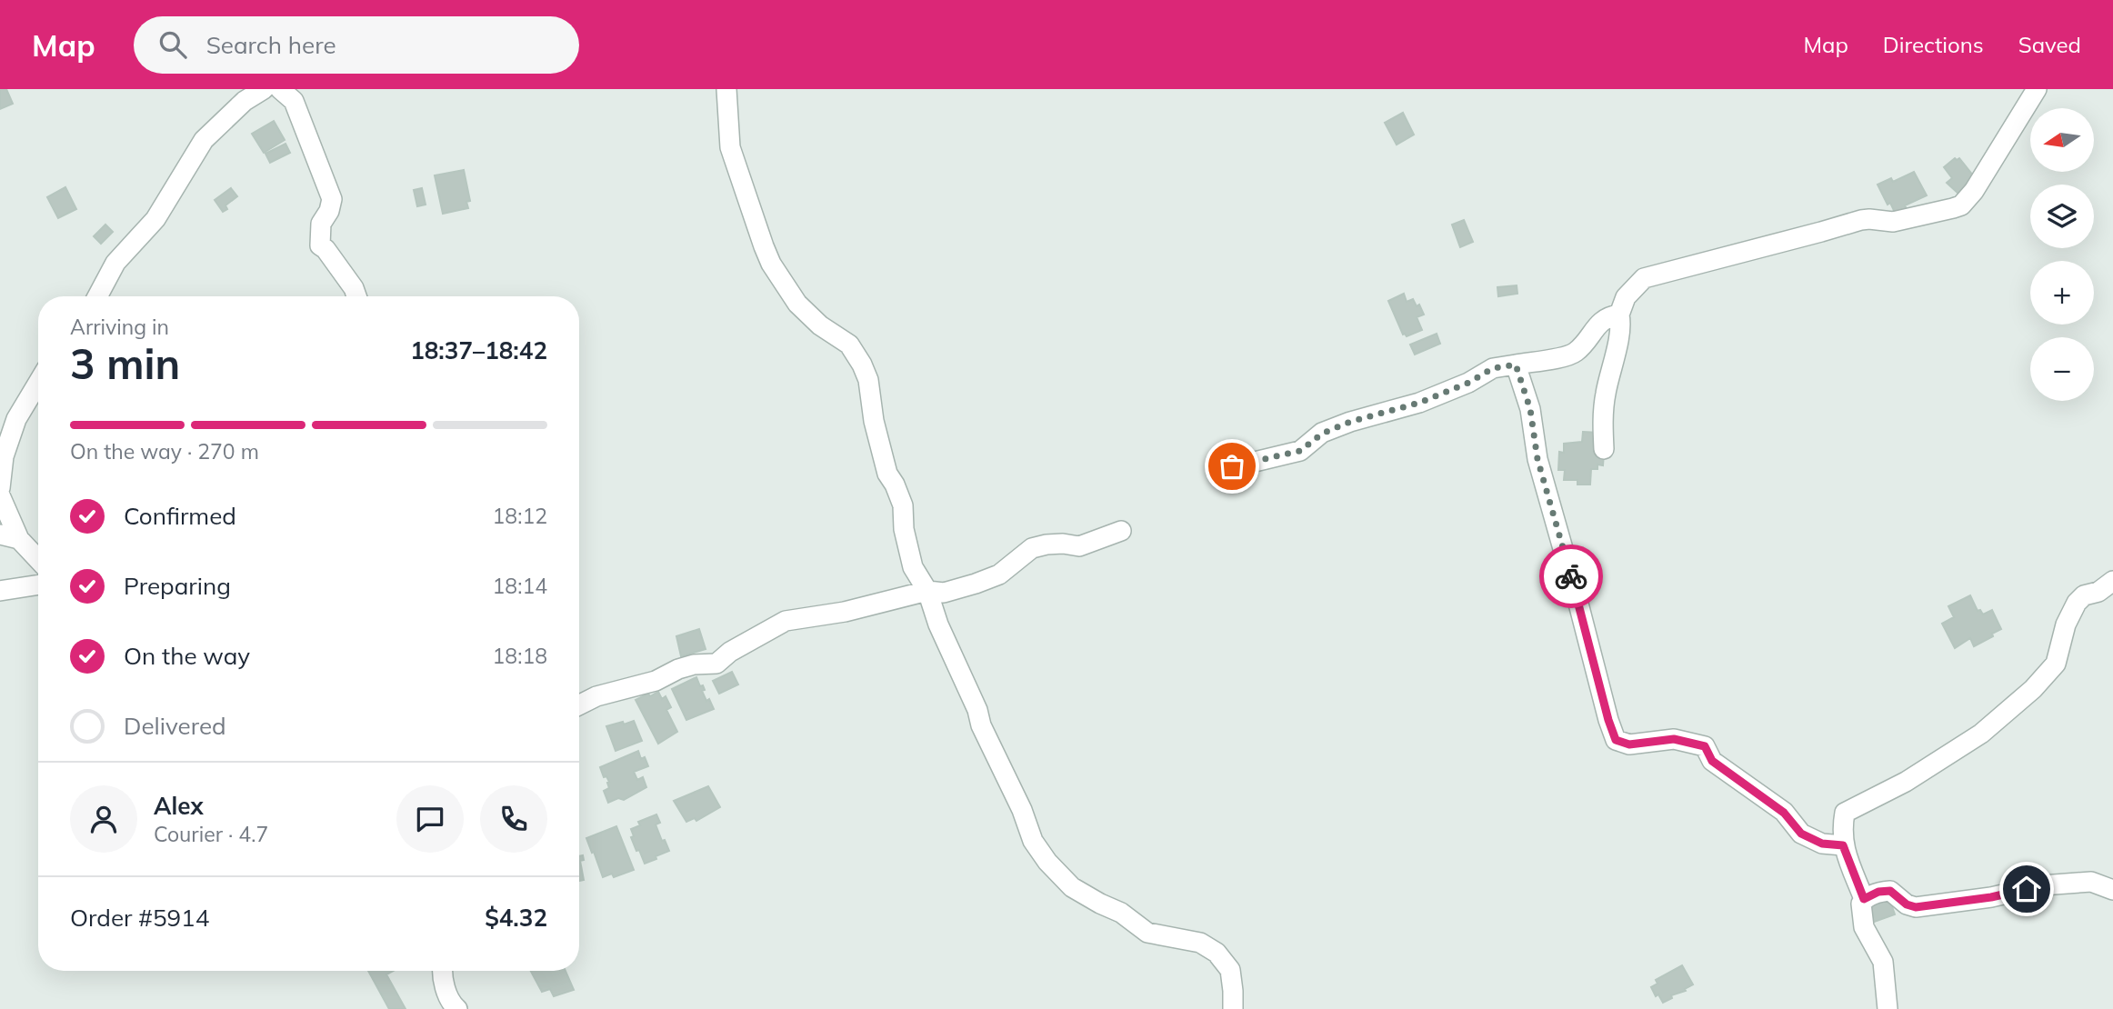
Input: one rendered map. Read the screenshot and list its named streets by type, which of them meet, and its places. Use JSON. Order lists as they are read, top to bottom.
{
  "north": "left",
  "page": {
    "header": "Map",
    "search": "Search here",
    "nav": ["Map", "Directions", "Saved"],
    "map_buttons": ["+", "−"],
    "heading": ["3 min", "Arriving in", "18:37–18:42"],
    "panel": [
      "Alex",
      "Courier · 4.7",
      "Order #5914",
      "$4.32"
    ],
    "bar": "On the way · 270 m",
    "list": [
      ["Confirmed", "18:12"],
      ["Preparing", "18:14"],
      ["On the way", "18:18"],
      "Delivered"
    ]
  }
}
